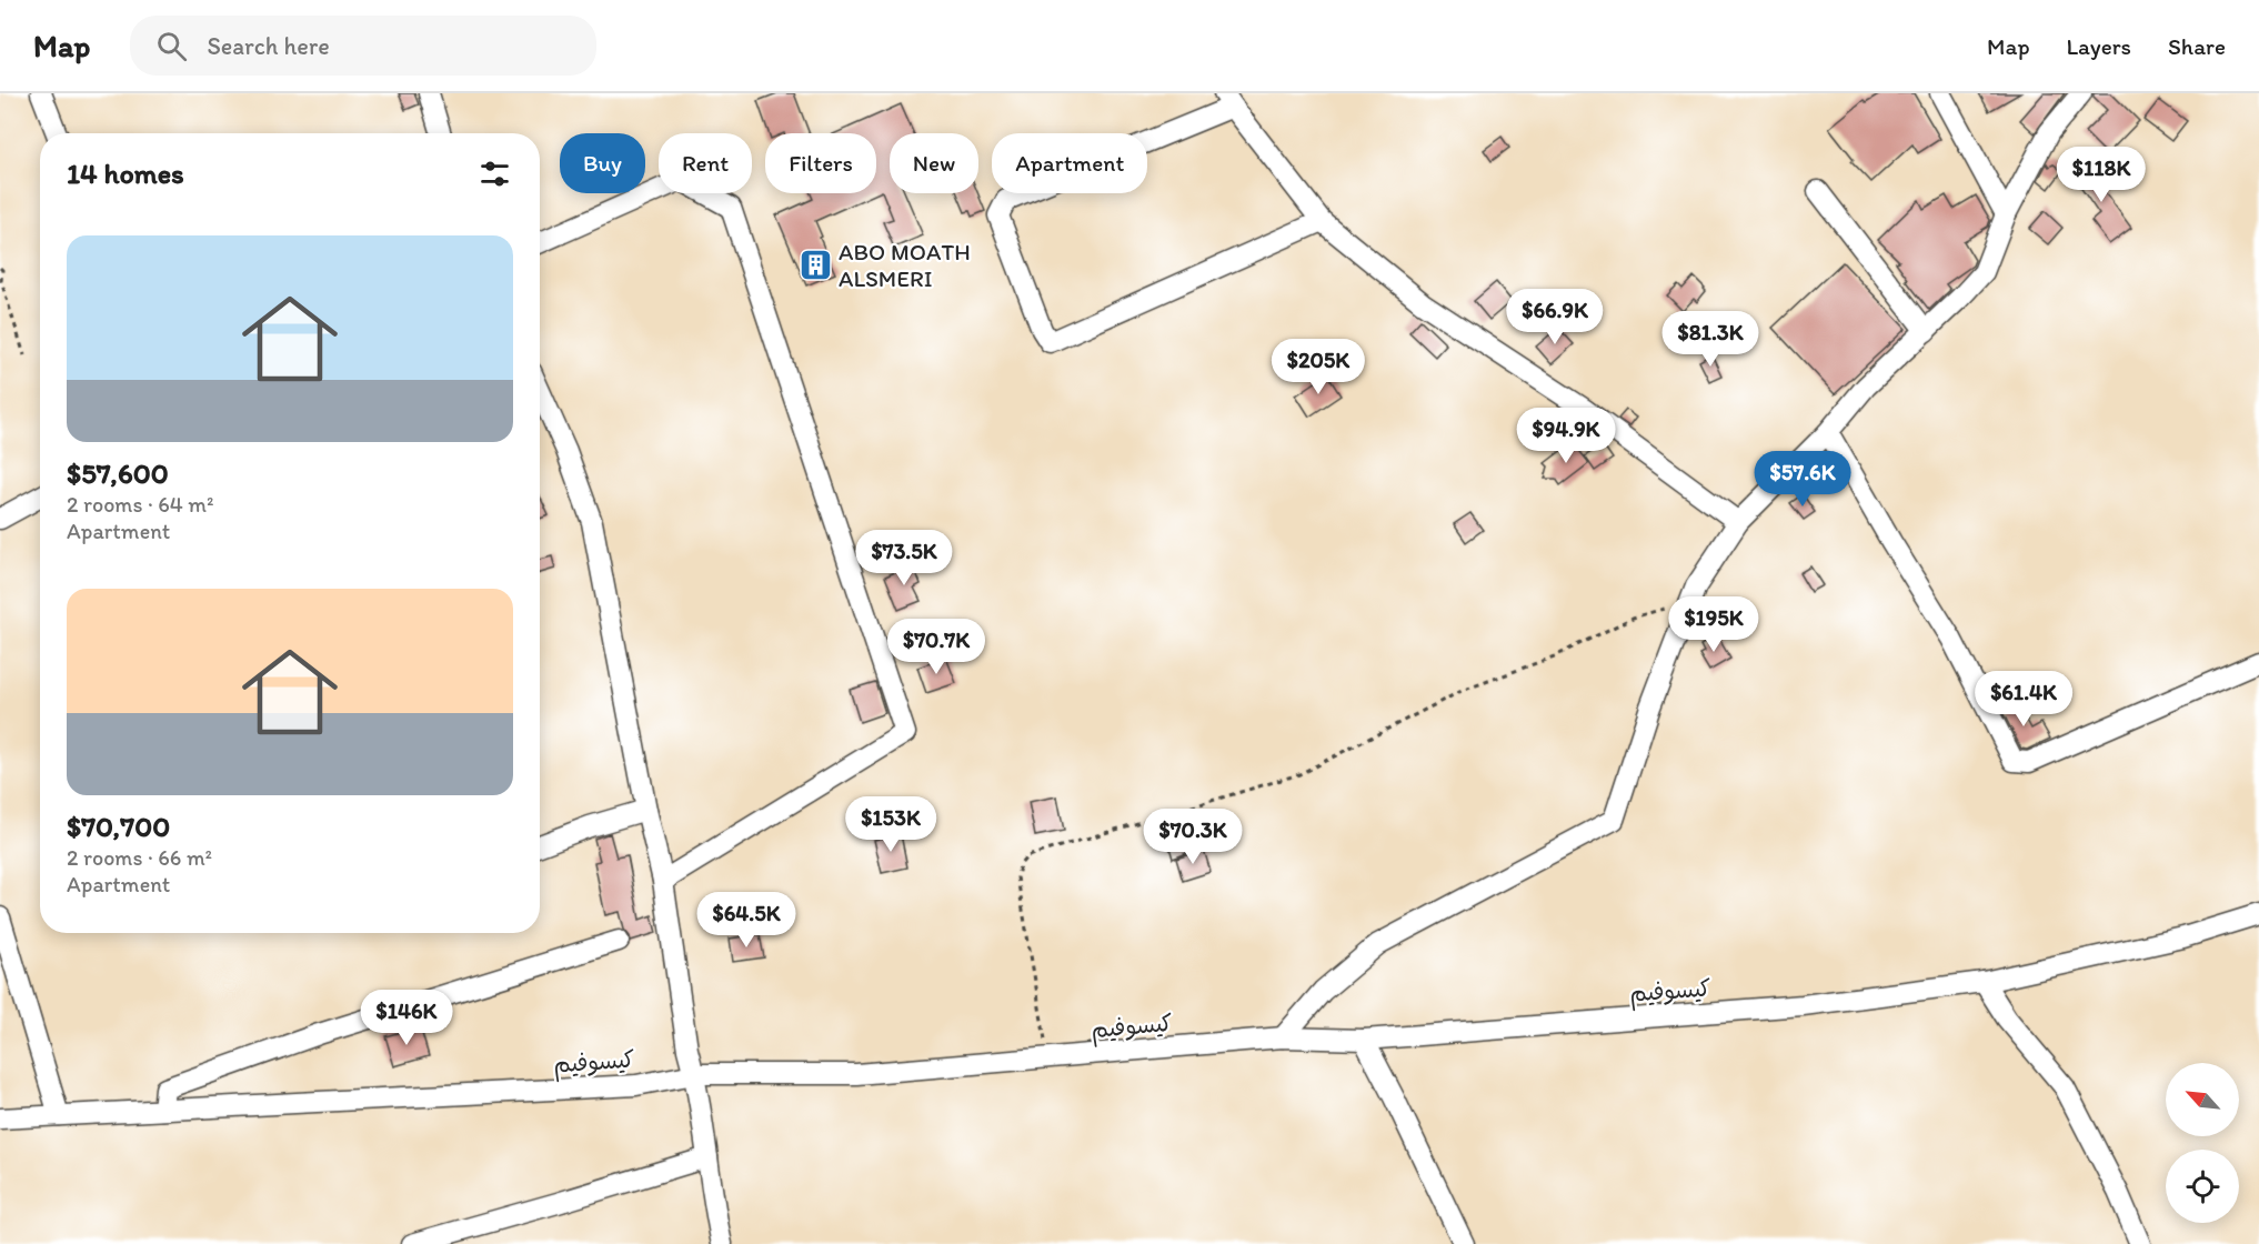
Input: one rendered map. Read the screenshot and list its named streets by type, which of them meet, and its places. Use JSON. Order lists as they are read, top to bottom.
{
  "streets": {
    "street": ["كيسوفيم"]
  },
  "places": {
    "building": ["ABO MOATH ALSMERI"]
  },
  "north": "top left",
  "page": {
    "header": "Map",
    "search": "Search here",
    "nav": ["Map", "Layers", "Share"],
    "chip": [
      "Buy",
      "Rent",
      "Filters",
      "New",
      "Apartment"
    ],
    "heading": "14 homes",
    "price": [
      "$118K",
      "$66.9K",
      "$81.3K",
      "$205K",
      "$94.9K",
      "$57.6K",
      "$73.5K",
      "$195K",
      "$70.7K",
      "$61.4K",
      "$153K",
      "$70.3K",
      "$64.5K",
      "$146K"
    ],
    "list": [
      {
        "name": "$57,600",
        "note": "2 rooms · 64 m² · Apartment"
      },
      {
        "name": "$70,700",
        "note": "2 rooms · 66 m² · Apartment"
      }
    ]
  }
}
